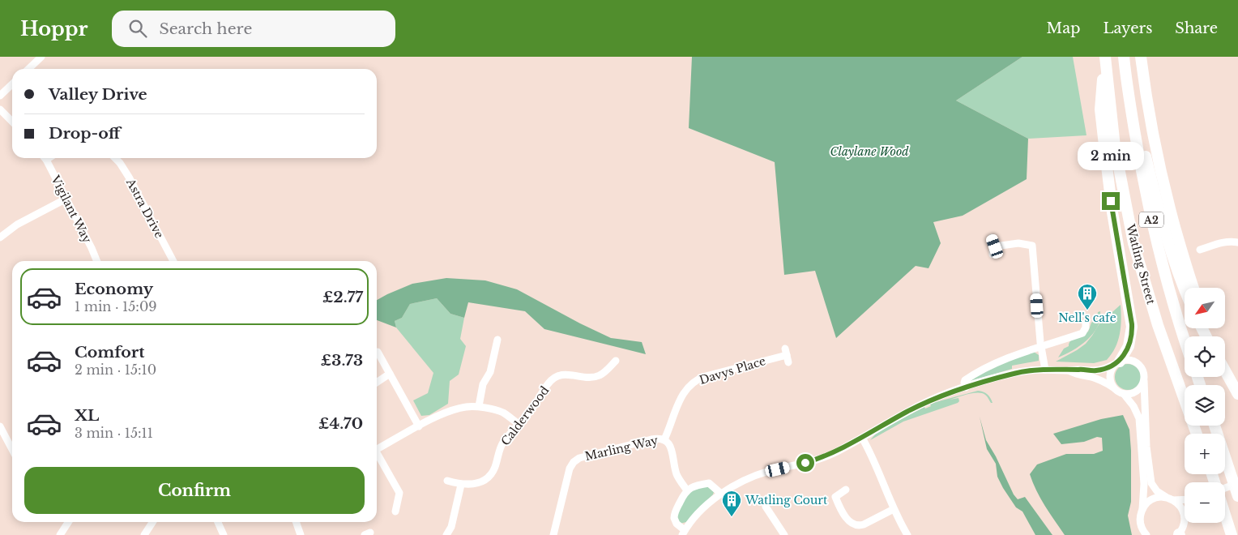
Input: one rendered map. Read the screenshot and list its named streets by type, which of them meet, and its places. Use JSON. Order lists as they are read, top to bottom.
{
  "streets": {
    "highway": ["A2", "Watling Street"],
    "street": [
      "Astra Drive",
      "Vigilant Way",
      "Davys Place",
      "Calderwood",
      "Marling Way"
    ]
  },
  "crossings": [
    ["Davys Place", "Marling Way"]
  ],
  "parks": ["Claylane Wood"],
  "places": {
    "building": ["Nell's cafe", "Watling Court"]
  },
  "north": "bottom left",
  "page": {
    "header": "Hoppr",
    "search": "Search here",
    "nav": ["Map", "Layers", "Share"],
    "banner": ["Valley Drive", "Drop-off"],
    "bubble": "2 min",
    "list": [
      {
        "name": "Economy",
        "note": "1 min · 15:09",
        "value": "£2.77"
      },
      {
        "name": "Comfort",
        "note": "2 min · 15:10",
        "value": "£3.73"
      },
      {
        "name": "XL",
        "note": "3 min · 15:11",
        "value": "£4.70"
      }
    ],
    "map_buttons": ["+", "−"],
    "buttons": "Confirm"
  }
}
